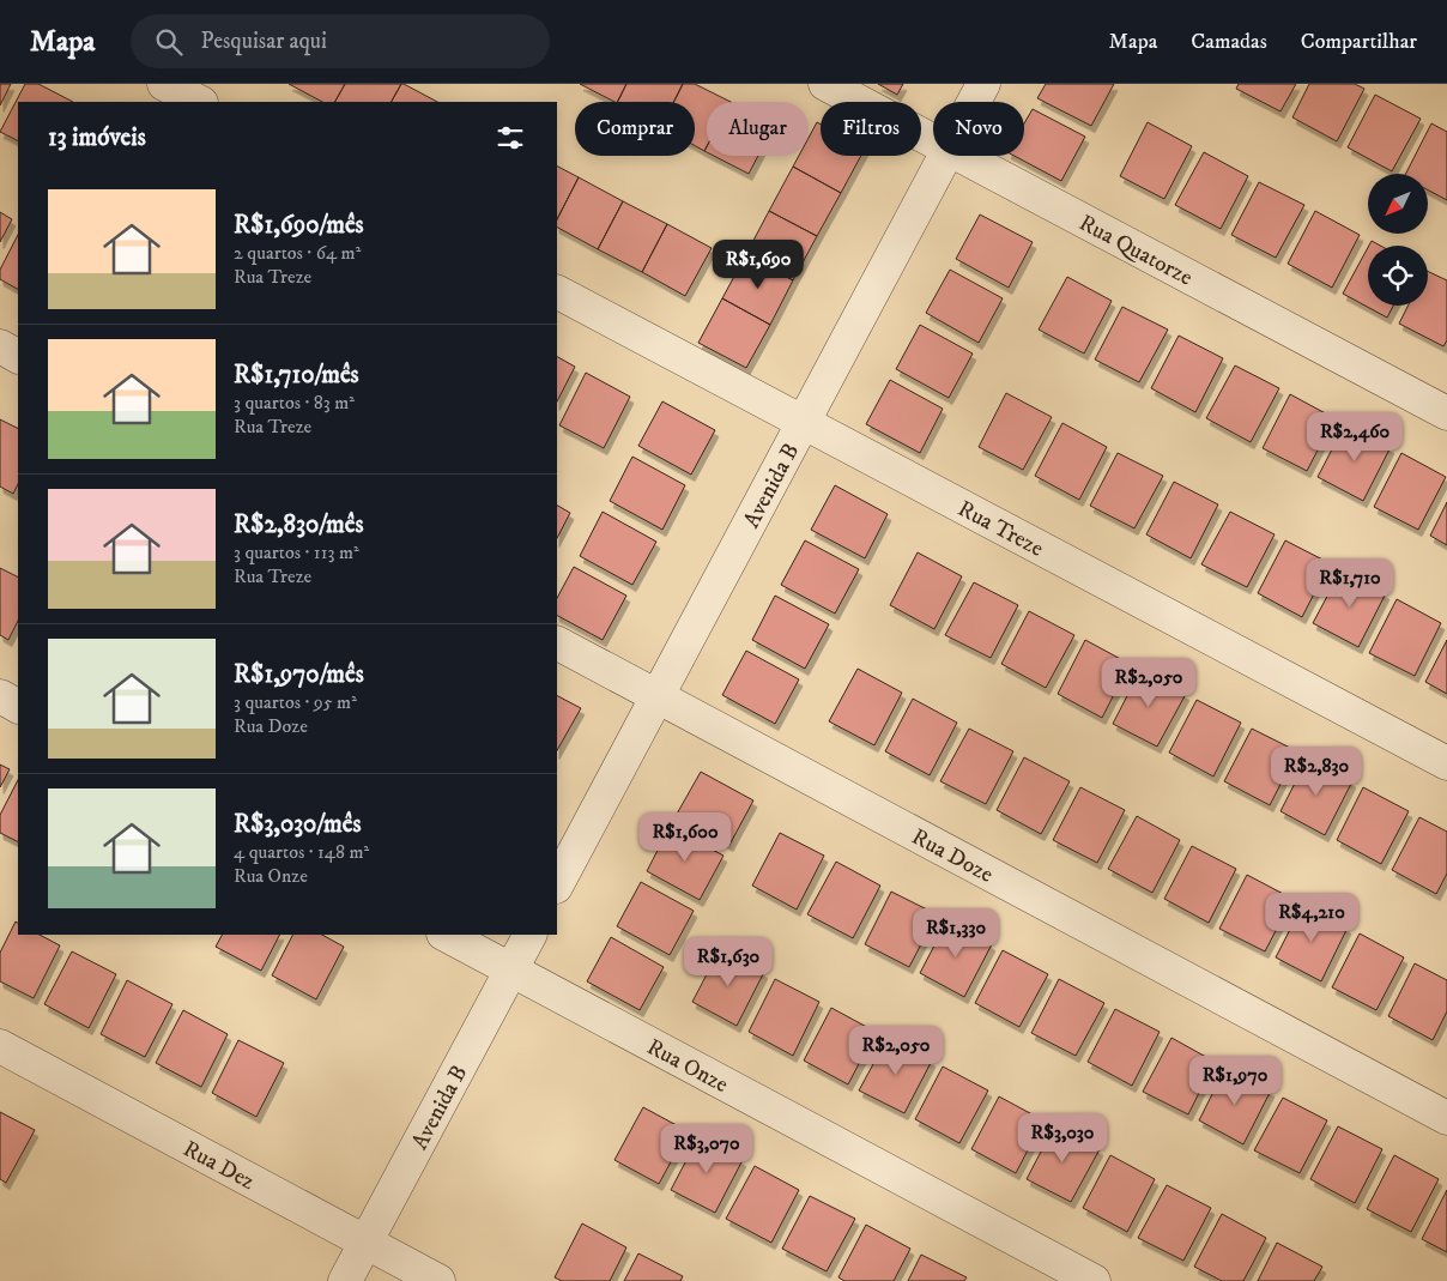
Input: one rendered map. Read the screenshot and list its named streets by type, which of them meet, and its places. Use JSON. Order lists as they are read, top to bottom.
{
  "streets": {
    "street": [
      "Rua Quatorze",
      "Avenida B",
      "Rua Treze",
      "Rua Doze",
      "Rua Onze",
      "Rua Dez"
    ]
  },
  "crossings": [
    ["Avenida B", "Rua Treze"],
    ["Avenida B", "Rua Doze"],
    ["Avenida B", "Rua Onze"],
    ["Avenida B", "Rua Dez"]
  ],
  "north": "bottom left",
  "page": {
    "header": "Mapa",
    "search": "Pesquisar aqui",
    "nav": ["Mapa", "Camadas", "Compartilhar"],
    "chip": [
      "Comprar",
      "Alugar",
      "Filtros",
      "Novo"
    ],
    "heading": "13 imóveis",
    "list": [
      {
        "name": "R$1,690/mês",
        "note": "2 quartos · 64 m² · Rua Treze"
      },
      {
        "name": "R$1,710/mês",
        "note": "3 quartos · 83 m² · Rua Treze"
      },
      {
        "name": "R$2,830/mês",
        "note": "3 quartos · 113 m² · Rua Treze"
      },
      {
        "name": "R$1,970/mês",
        "note": "3 quartos · 95 m² · Rua Doze"
      },
      {
        "name": "R$3,030/mês",
        "note": "4 quartos · 148 m² · Rua Onze"
      }
    ],
    "price": [
      "R$1,690",
      "R$2,460",
      "R$1,710",
      "R$2,050",
      "R$2,830",
      "R$1,600",
      "R$4,210",
      "R$1,330",
      "R$1,630",
      "R$2,050",
      "R$1,970",
      "R$3,030",
      "R$3,070"
    ]
  }
}
